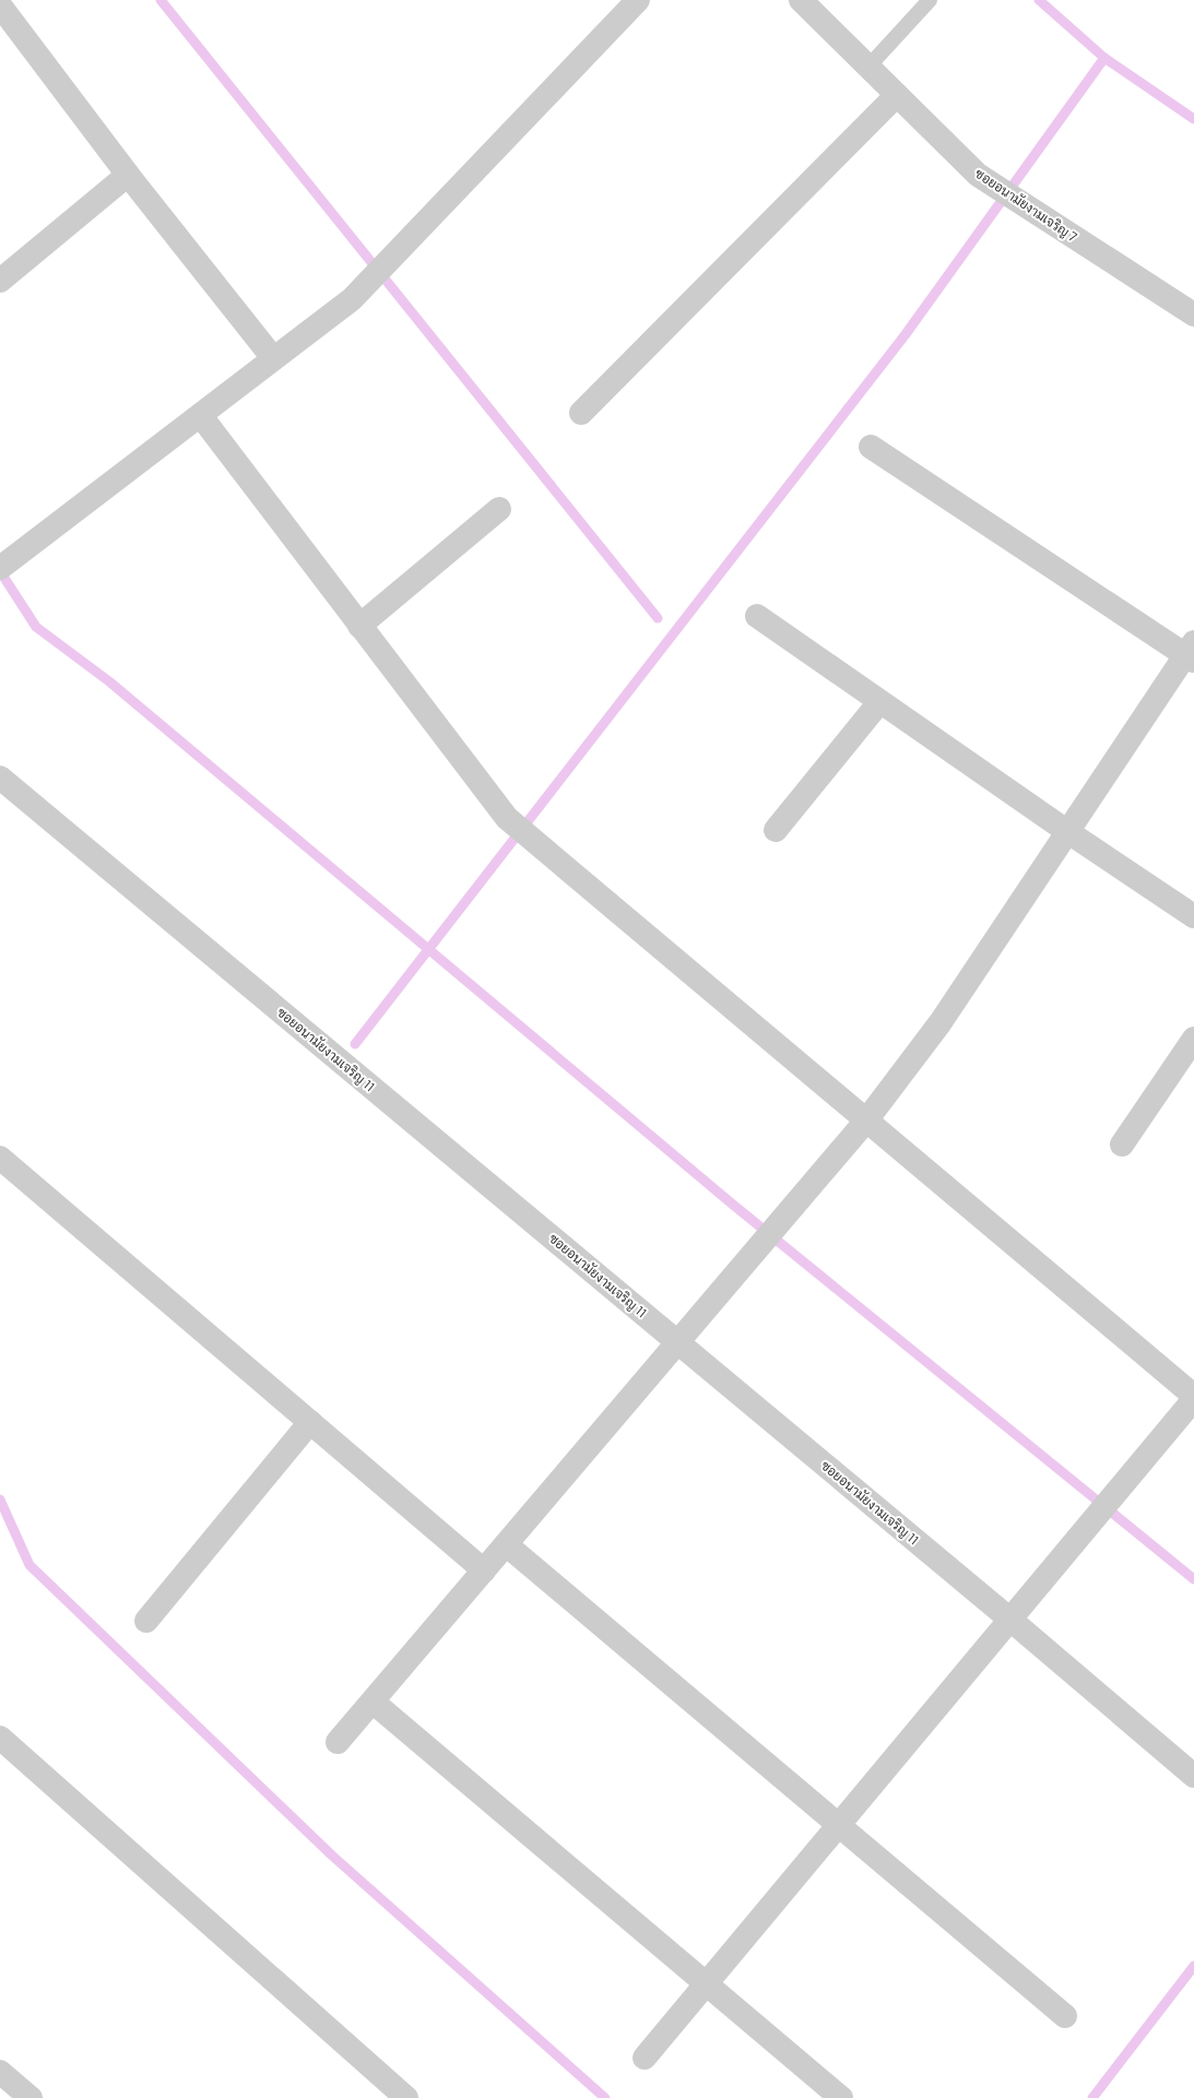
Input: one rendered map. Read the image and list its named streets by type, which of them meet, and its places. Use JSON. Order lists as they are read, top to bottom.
{
  "streets": {
    "street": ["ซอยอนามัยงามเจริญ 7", "ซอยอนามัยงามเจริญ 11"]
  }
}
